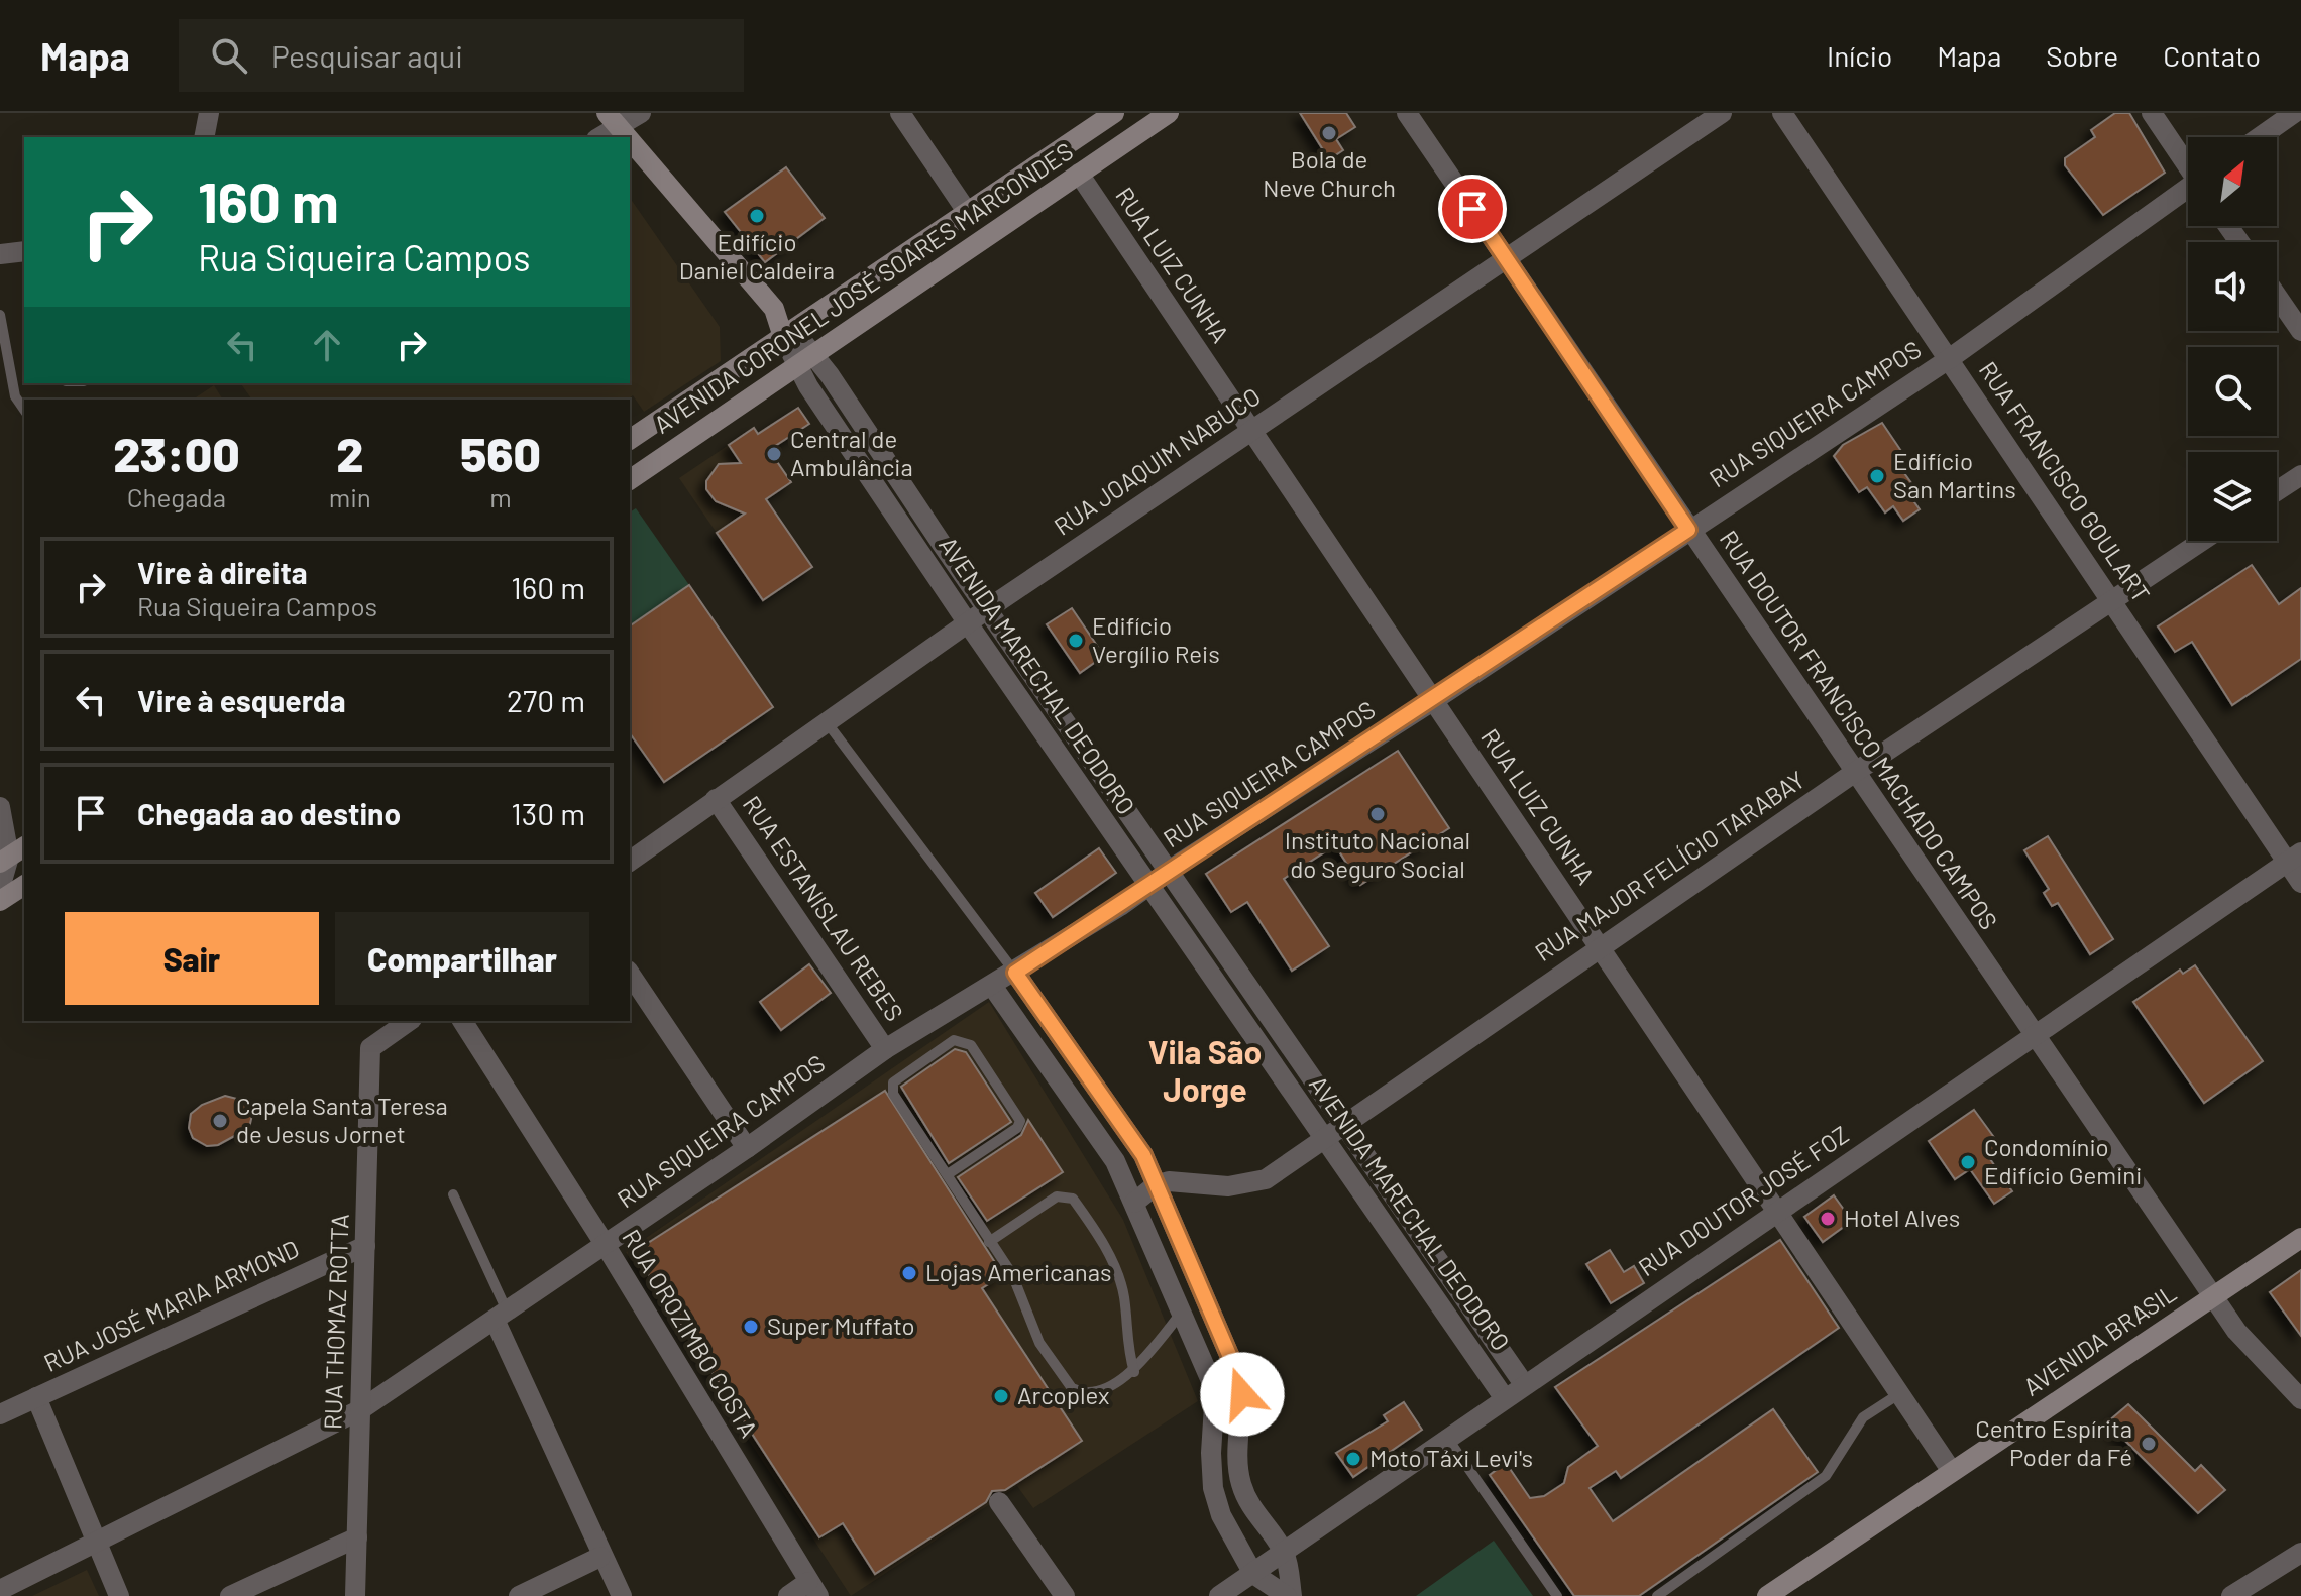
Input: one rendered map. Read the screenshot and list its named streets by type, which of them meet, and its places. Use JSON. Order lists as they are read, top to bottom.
{
  "streets": {
    "main road": ["AVENIDA CORONEL JOSÉ SOARES MARCONDES", "AVENIDA BRASIL"],
    "street": [
      "RUA LUIZ CUNHA",
      "RUA SIQUEIRA CAMPOS",
      "RUA JOAQUIM NABUCO",
      "RUA FRANCISCO GOULART",
      "AVENIDA MARECHAL DEODORO",
      "RUA DOUTOR FRANCISCO MACHADO CAMPOS",
      "RUA MAJOR FELÍCIO TARABAY",
      "RUA ESTANISLAU REBES",
      "RUA DOUTOR JOSÉ FOZ",
      "RUA JOSÉ MARIA ARMOND",
      "RUA THOMAZ ROTTA",
      "RUA OROZIMBO COSTA"
    ]
  },
  "crossings": [
    ["RUA LUIZ CUNHA", "AVENIDA CORONEL JOSÉ SOARES MARCONDES"],
    ["RUA LUIZ CUNHA", "RUA SIQUEIRA CAMPOS"],
    ["RUA LUIZ CUNHA", "RUA JOAQUIM NABUCO"],
    ["RUA LUIZ CUNHA", "RUA MAJOR FELÍCIO TARABAY"],
    ["RUA LUIZ CUNHA", "RUA DOUTOR JOSÉ FOZ"],
    ["RUA LUIZ CUNHA", "AVENIDA BRASIL"],
    ["AVENIDA CORONEL JOSÉ SOARES MARCONDES", "AVENIDA MARECHAL DEODORO"],
    ["RUA SIQUEIRA CAMPOS", "RUA FRANCISCO GOULART"],
    ["RUA SIQUEIRA CAMPOS", "AVENIDA MARECHAL DEODORO"],
    ["RUA SIQUEIRA CAMPOS", "RUA DOUTOR FRANCISCO MACHADO CAMPOS"],
    ["RUA SIQUEIRA CAMPOS", "RUA ESTANISLAU REBES"],
    ["RUA SIQUEIRA CAMPOS", "RUA THOMAZ ROTTA"],
    ["RUA SIQUEIRA CAMPOS", "RUA OROZIMBO COSTA"],
    ["RUA JOAQUIM NABUCO", "AVENIDA MARECHAL DEODORO"],
    ["RUA JOAQUIM NABUCO", "RUA DOUTOR FRANCISCO MACHADO CAMPOS"],
    ["RUA JOAQUIM NABUCO", "RUA ESTANISLAU REBES"],
    ["RUA FRANCISCO GOULART", "RUA MAJOR FELÍCIO TARABAY"],
    ["RUA FRANCISCO GOULART", "RUA DOUTOR JOSÉ FOZ"],
    ["AVENIDA MARECHAL DEODORO", "RUA MAJOR FELÍCIO TARABAY"],
    ["AVENIDA MARECHAL DEODORO", "RUA DOUTOR JOSÉ FOZ"],
    ["RUA DOUTOR FRANCISCO MACHADO CAMPOS", "RUA MAJOR FELÍCIO TARABAY"],
    ["RUA DOUTOR FRANCISCO MACHADO CAMPOS", "RUA DOUTOR JOSÉ FOZ"],
    ["RUA DOUTOR FRANCISCO MACHADO CAMPOS", "AVENIDA BRASIL"],
    ["RUA JOSÉ MARIA ARMOND", "RUA THOMAZ ROTTA"]
  ],
  "districts": ["Vila São Jorge"],
  "places": [
    "Bola de Neve Church",
    "Edifício Daniel Caldeira",
    "Central de Ambulância",
    "Edifício San Martins",
    "Edifício Vergílio Reis",
    "Instituto Nacional do Seguro Social",
    "Capela Santa Teresa de Jesus Jornet",
    "Condomínio Edifício Gemini",
    "Hotel Alves",
    "Lojas Americanas",
    "Super Muffato",
    "Arcoplex",
    "Centro Espírita Poder da Fé",
    "Moto Táxi Levi's"
  ],
  "north": "top right",
  "page": {
    "header": "Mapa",
    "search": "Pesquisar aqui",
    "nav": [
      "Início",
      "Mapa",
      "Sobre",
      "Contato"
    ],
    "turn": ["160 m", "Rua Siqueira Campos"],
    "eta": [
      "23:00",
      "Chegada",
      "2",
      "min",
      "560",
      "m"
    ],
    "list": [
      {
        "name": "Vire à direita",
        "note": "Rua Siqueira Campos",
        "value": "160 m"
      },
      {
        "name": "Vire à esquerda",
        "value": "270 m"
      },
      {
        "name": "Chegada ao destino",
        "value": "130 m"
      }
    ],
    "buttons": ["Sair", "Compartilhar"]
  }
}
